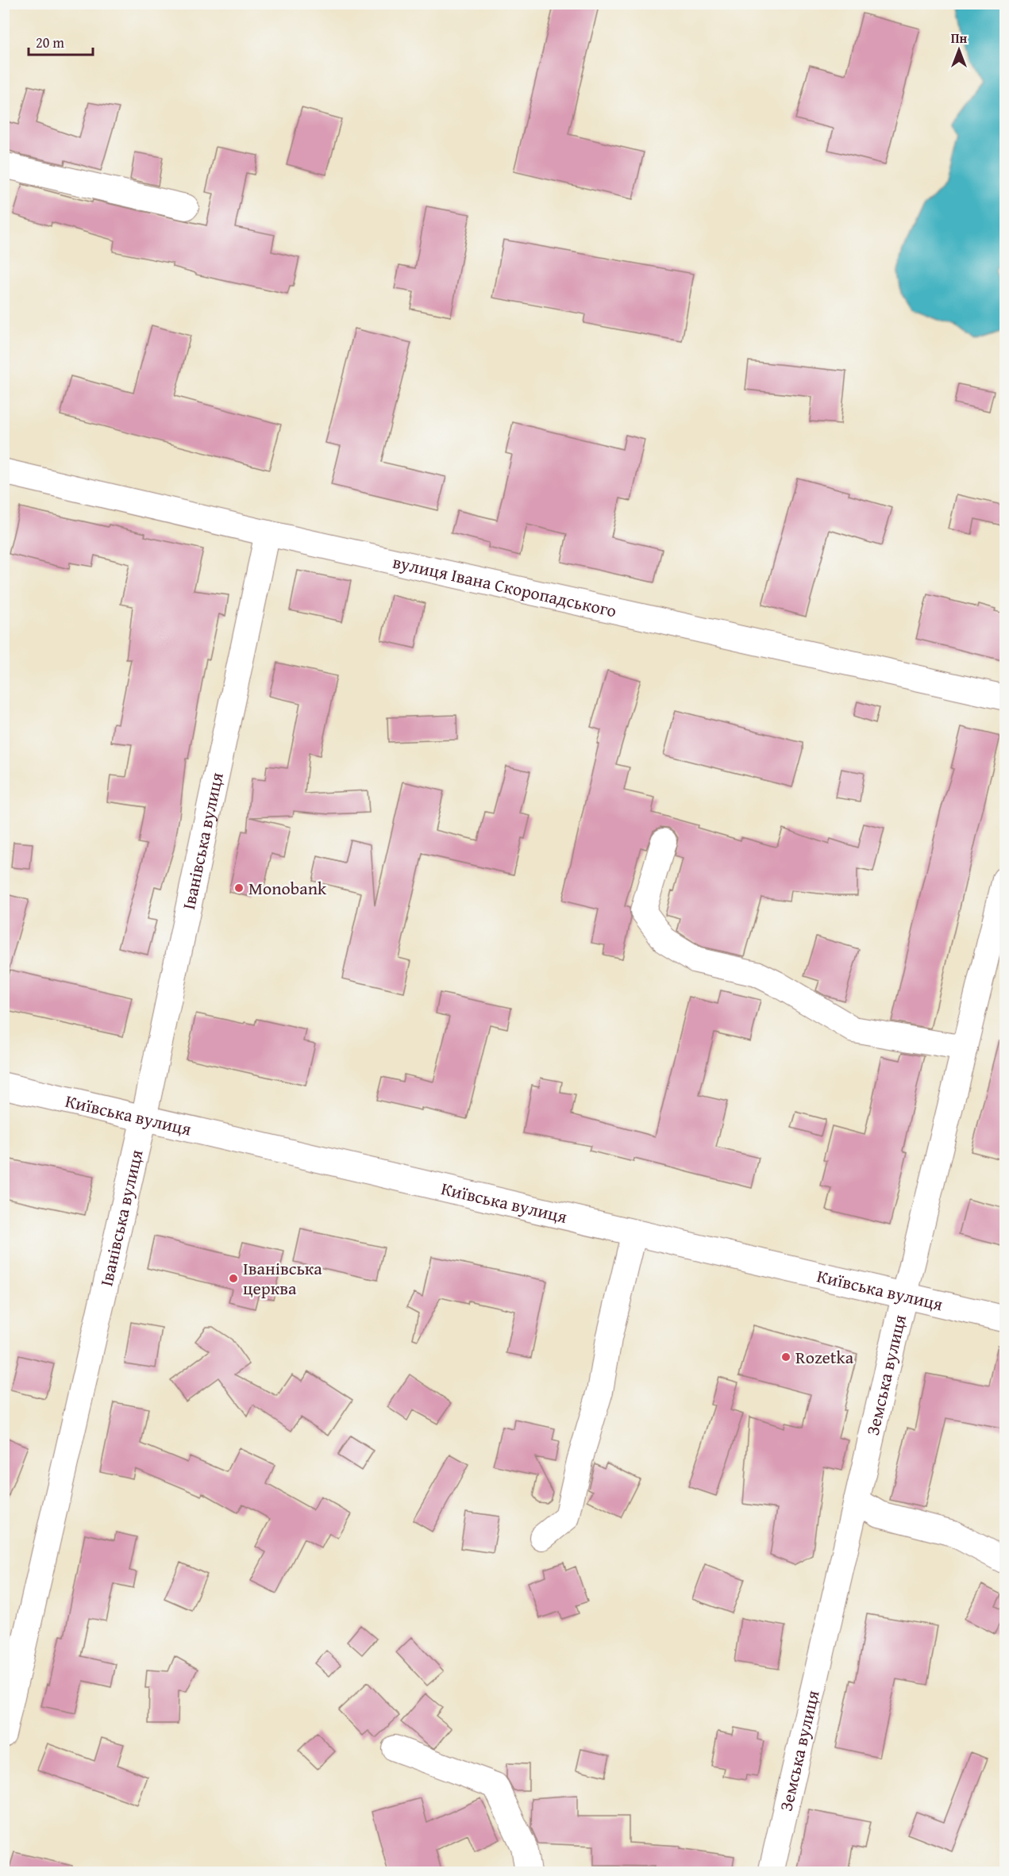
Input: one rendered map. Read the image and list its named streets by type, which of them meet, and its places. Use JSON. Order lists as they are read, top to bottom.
{
  "streets": {
    "main road": ["Київська вулиця"],
    "street": ["вулиця Івана Скоропадського", "Іванівська вулиця", "Земська вулиця"]
  },
  "crossings": [
    ["вулиця Івана Скоропадського", "Іванівська вулиця"],
    ["Іванівська вулиця", "Київська вулиця"],
    ["Київська вулиця", "Земська вулиця"]
  ],
  "places": ["Monobank", "Іванівська церква", "Rozetka"],
  "scale_bar": "20 m",
  "north": "top"
}
